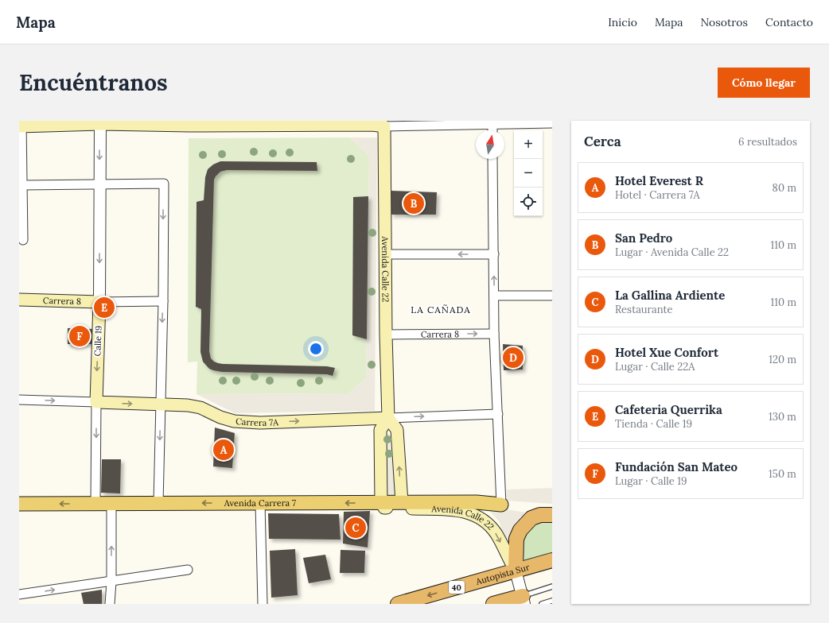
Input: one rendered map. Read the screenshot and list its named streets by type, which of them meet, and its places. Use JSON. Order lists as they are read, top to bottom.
{
  "streets": {
    "highway": ["Autopista Sur", "40"],
    "main road": [
      "Avenida Calle 22",
      "Carrera 8",
      "Calle 19",
      "Carrera 7A",
      "Avenida Carrera 7"
    ]
  },
  "crossings": [
    ["Avenida Calle 22", "Carrera 8"],
    ["Avenida Calle 22", "Carrera 7A"],
    ["Avenida Calle 22", "Avenida Carrera 7"],
    ["Avenida Calle 22", "Autopista Sur"],
    ["Carrera 8", "Calle 19"],
    ["Calle 19", "Carrera 7A"],
    ["Calle 19", "Avenida Carrera 7"]
  ],
  "one_way": [
    "Carrera 8",
    "Carrera 7A",
    "Avenida Carrera 7",
    "Autopista Sur"
  ],
  "districts": ["LA CAÑADA"],
  "north": "top",
  "page": {
    "header": "Mapa",
    "nav": [
      "Inicio",
      "Mapa",
      "Nosotros",
      "Contacto"
    ],
    "buttons": "Cómo llegar",
    "title": "Encuéntranos",
    "heading": ["Cerca", "6 resultados"],
    "map_buttons": ["+", "−"],
    "list": [
      {
        "mark": "A",
        "name": "Hotel Everest R",
        "note": "Hotel · Carrera 7A",
        "value": "80 m"
      },
      {
        "mark": "B",
        "name": "San Pedro",
        "note": "Lugar · Avenida Calle 22",
        "value": "110 m"
      },
      {
        "mark": "C",
        "name": "La Gallina Ardiente",
        "note": "Restaurante",
        "value": "110 m"
      },
      {
        "mark": "D",
        "name": "Hotel Xue Confort",
        "note": "Lugar · Calle 22A",
        "value": "120 m"
      },
      {
        "mark": "E",
        "name": "Cafeteria Querrika",
        "note": "Tienda · Calle 19",
        "value": "130 m"
      },
      {
        "mark": "F",
        "name": "Fundación San Mateo",
        "note": "Lugar · Calle 19",
        "value": "150 m"
      }
    ],
    "pins": [
      "B",
      "E",
      "F",
      "D",
      "A",
      "C"
    ]
  }
}
